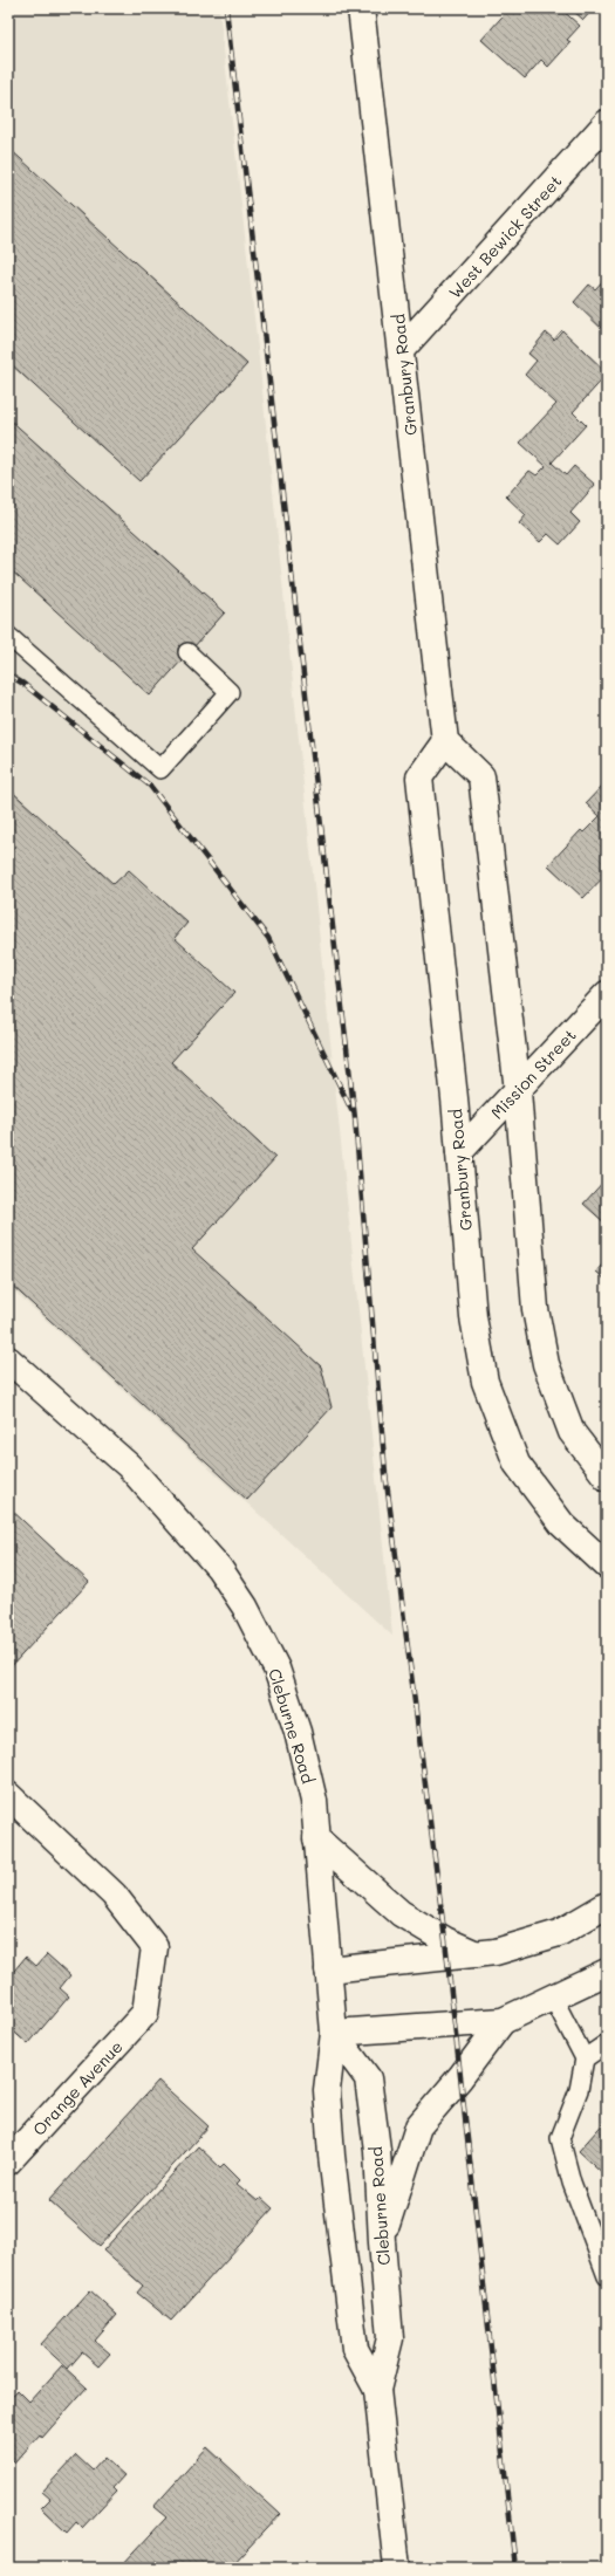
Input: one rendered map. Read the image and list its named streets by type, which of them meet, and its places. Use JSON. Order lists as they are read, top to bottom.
{
  "streets": {
    "street": [
      "West Bewick Street",
      "Granbury Road",
      "Mission Street",
      "Cleburne Road",
      "Orange Avenue"
    ]
  },
  "crossings": [
    ["West Bewick Street", "Granbury Road"],
    ["Granbury Road", "Mission Street"]
  ]
}
